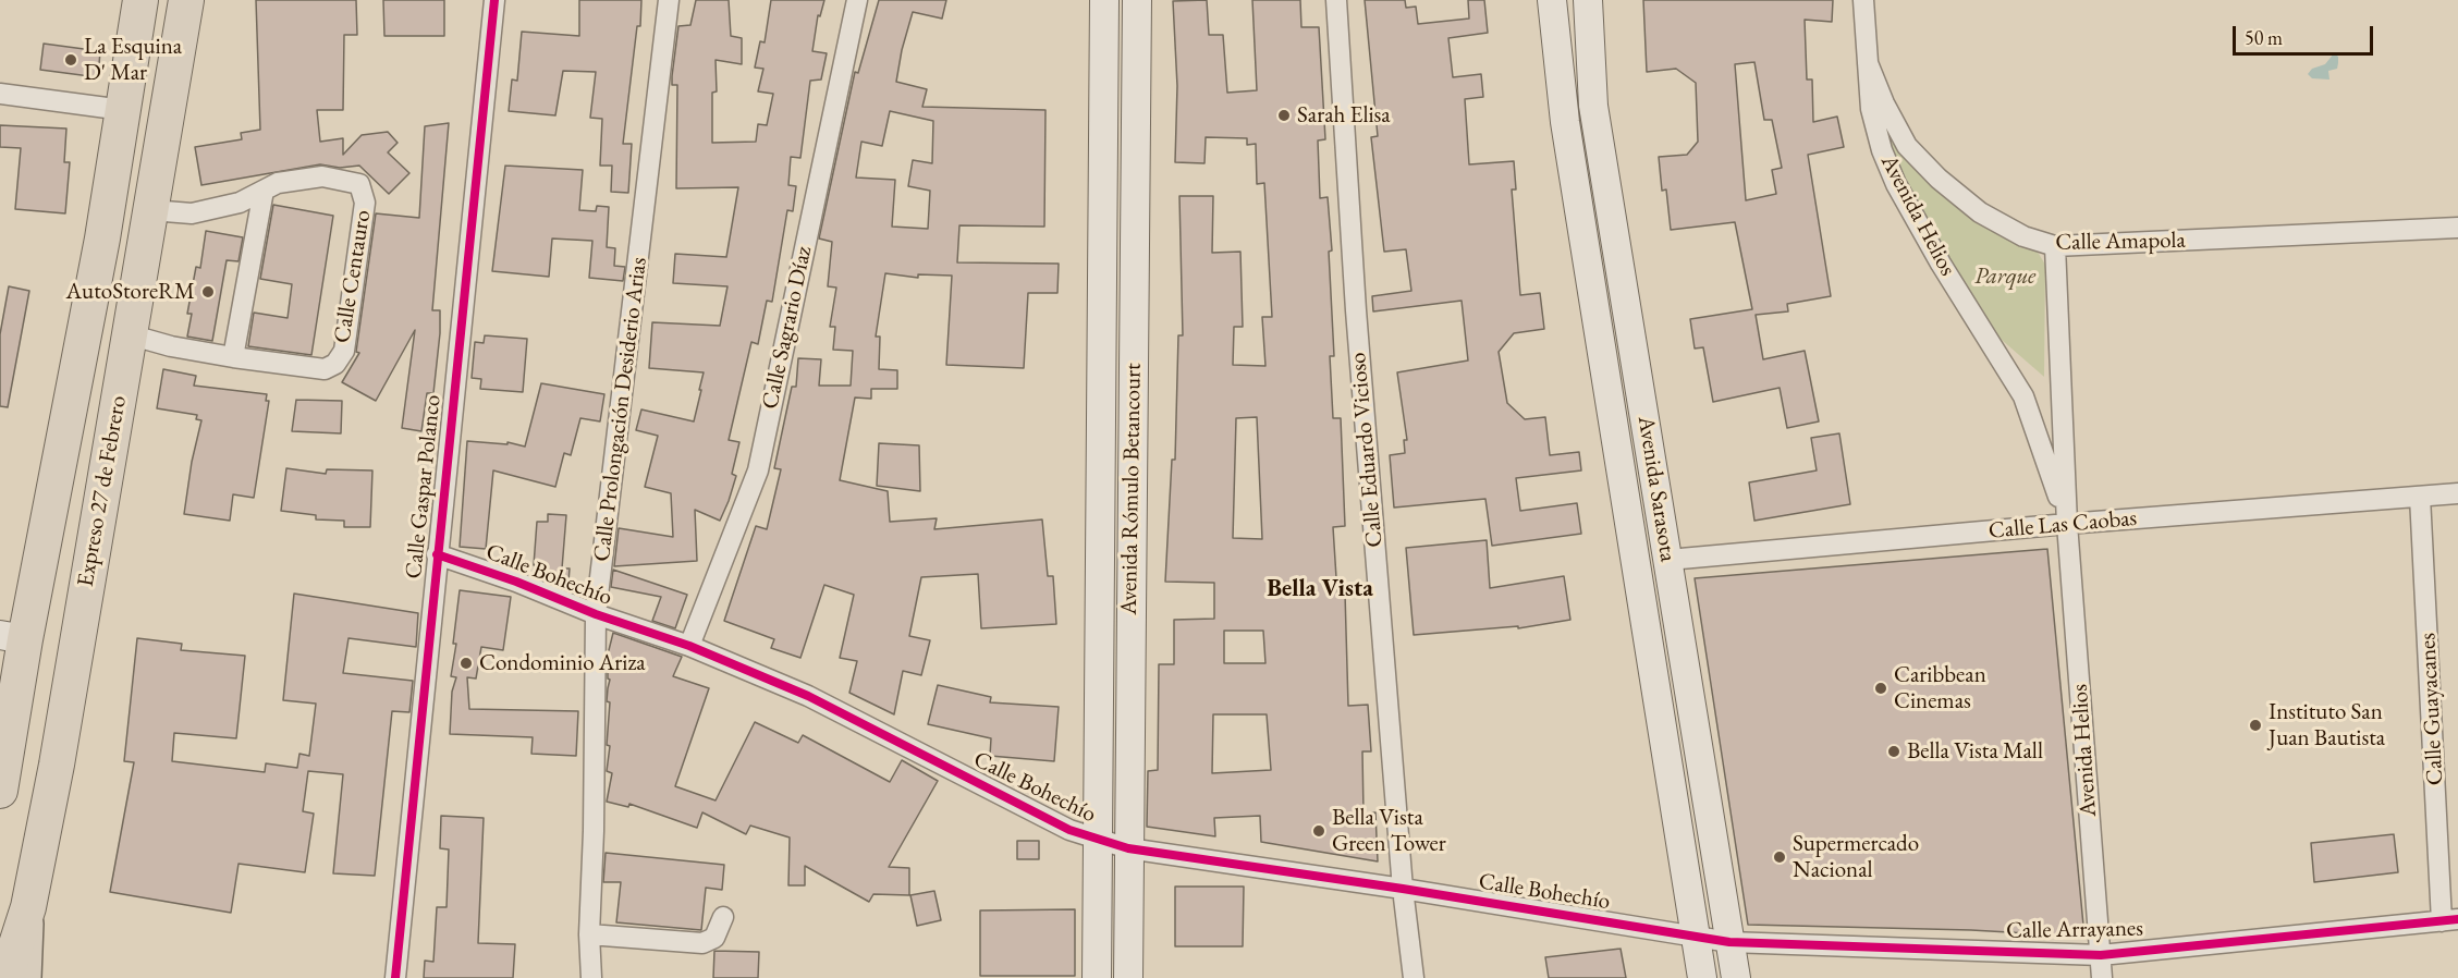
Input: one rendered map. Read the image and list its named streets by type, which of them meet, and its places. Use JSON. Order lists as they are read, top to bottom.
{
  "streets": {
    "highway": ["Expreso 27 de Febrero"],
    "main road": ["Avenida Rómulo Betancourt", "Avenida Sarasota"],
    "street": [
      "Avenida Helios",
      "Calle Amapola",
      "Calle Centauro",
      "Calle Sagrario Díaz",
      "Calle Prolongación Desiderio Arias",
      "Calle Eduardo Vicioso",
      "Calle Gaspar Polanco",
      "Calle Las Caobas",
      "Calle Bohechío",
      "Calle Guayacanes",
      "Calle Arrayanes"
    ]
  },
  "crossings": [
    ["Avenida Helios", "Calle Amapola"],
    ["Avenida Helios", "Calle Las Caobas"],
    ["Avenida Helios", "Calle Arrayanes"],
    ["Calle Centauro", "Expreso 27 de Febrero"],
    ["Calle Sagrario Díaz", "Calle Bohechío"],
    ["Calle Prolongación Desiderio Arias", "Calle Bohechío"],
    ["Calle Eduardo Vicioso", "Calle Bohechío"],
    ["Calle Gaspar Polanco", "Calle Bohechío"],
    ["Avenida Rómulo Betancourt", "Calle Bohechío"],
    ["Avenida Sarasota", "Calle Las Caobas"],
    ["Avenida Sarasota", "Calle Bohechío"],
    ["Avenida Sarasota", "Calle Arrayanes"],
    ["Calle Las Caobas", "Calle Guayacanes"],
    ["Calle Bohechío", "Calle Arrayanes"],
    ["Calle Guayacanes", "Calle Arrayanes"]
  ],
  "districts": ["Bella Vista"],
  "parks": ["Parque"],
  "places": [
    "La Esquina D' Mar",
    "Sarah Elisa",
    "AutoStoreRM",
    "Condominio Ariza",
    "Caribbean Cinemas",
    "Instituto San Juan Bautista",
    "Bella Vista Mall",
    "Bella Vista Green Tower",
    "Supermercado Nacional"
  ],
  "scale_bar": "50 m"
}
